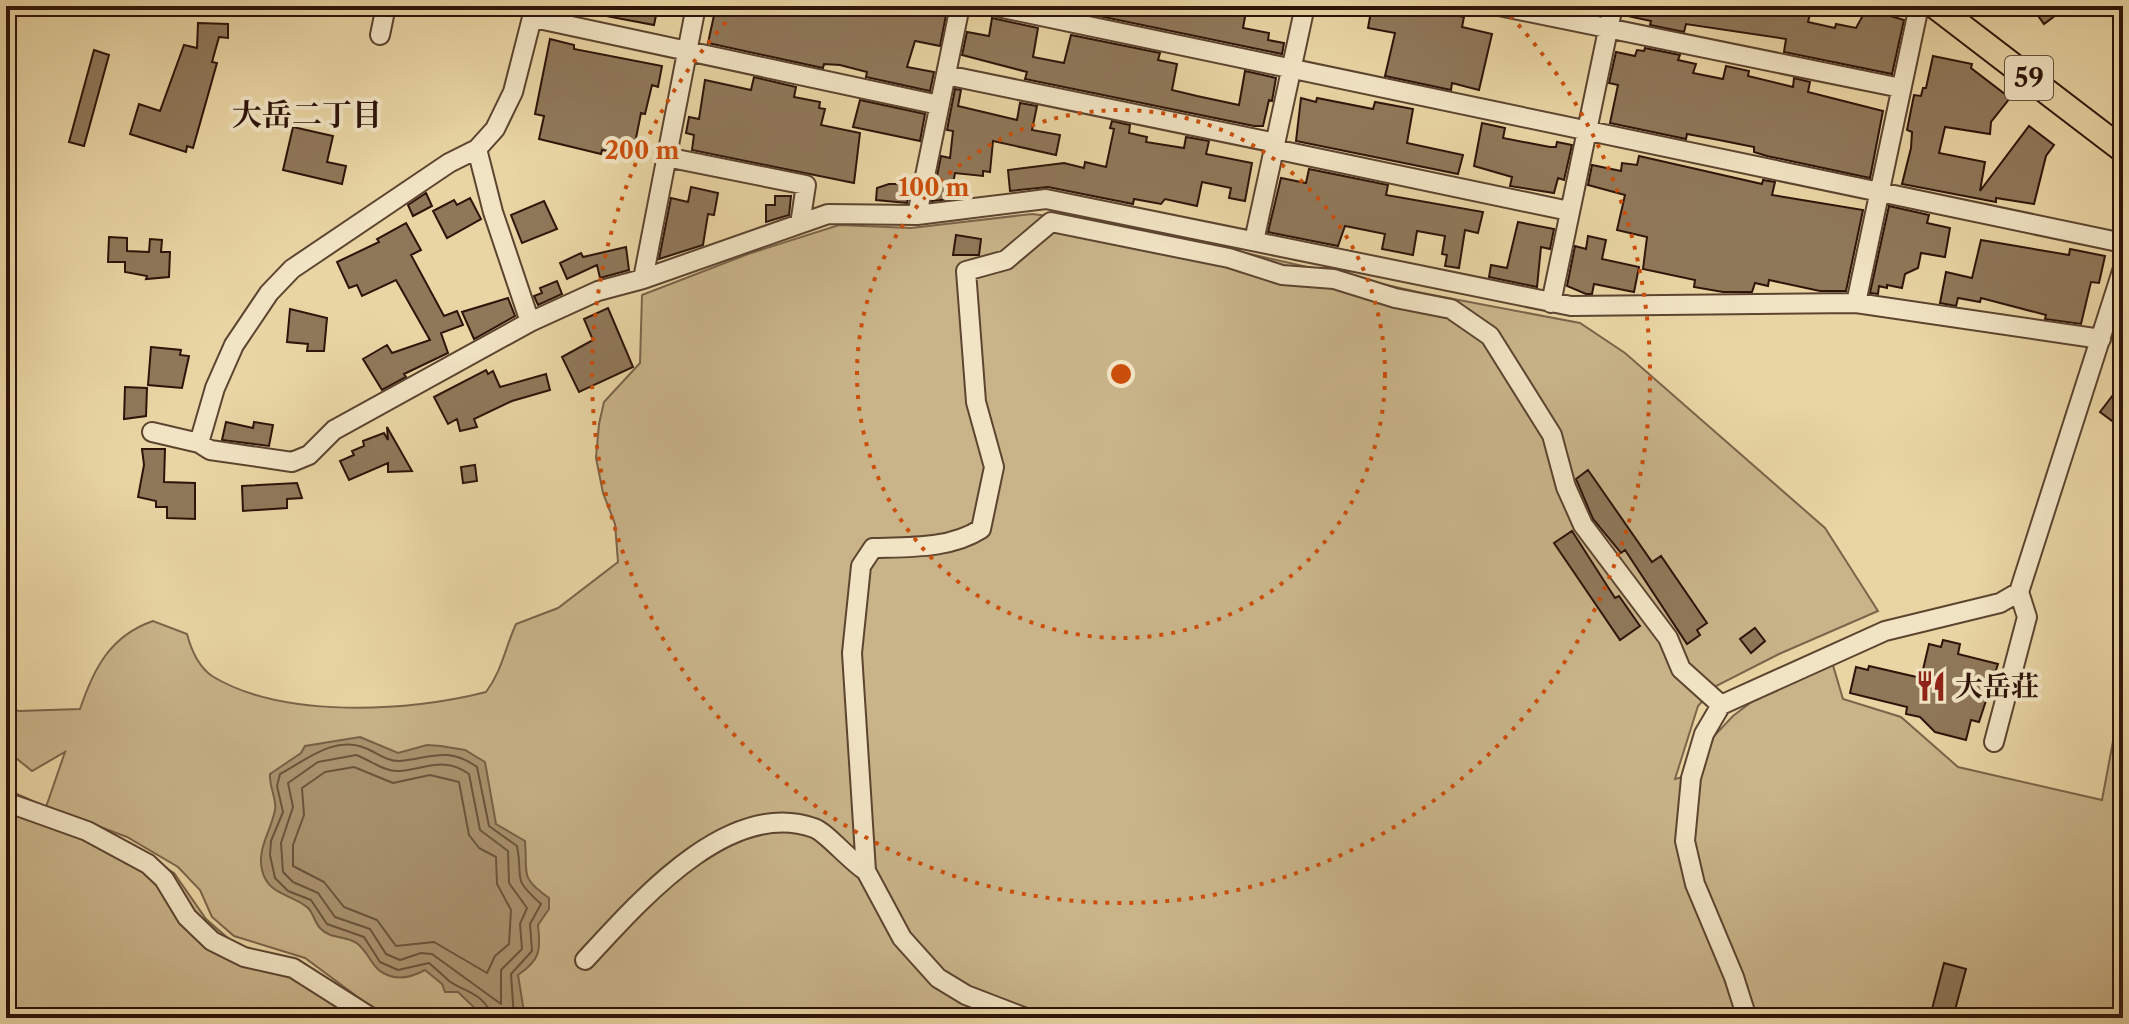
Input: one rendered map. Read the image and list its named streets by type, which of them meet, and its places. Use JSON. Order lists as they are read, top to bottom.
{
  "streets": {
    "main road": ["59"]
  },
  "districts": ["大岳二丁目"],
  "places": {
    "restaurant": ["大岳荘"]
  },
  "rings": ["200 m", "100 m"]
}
